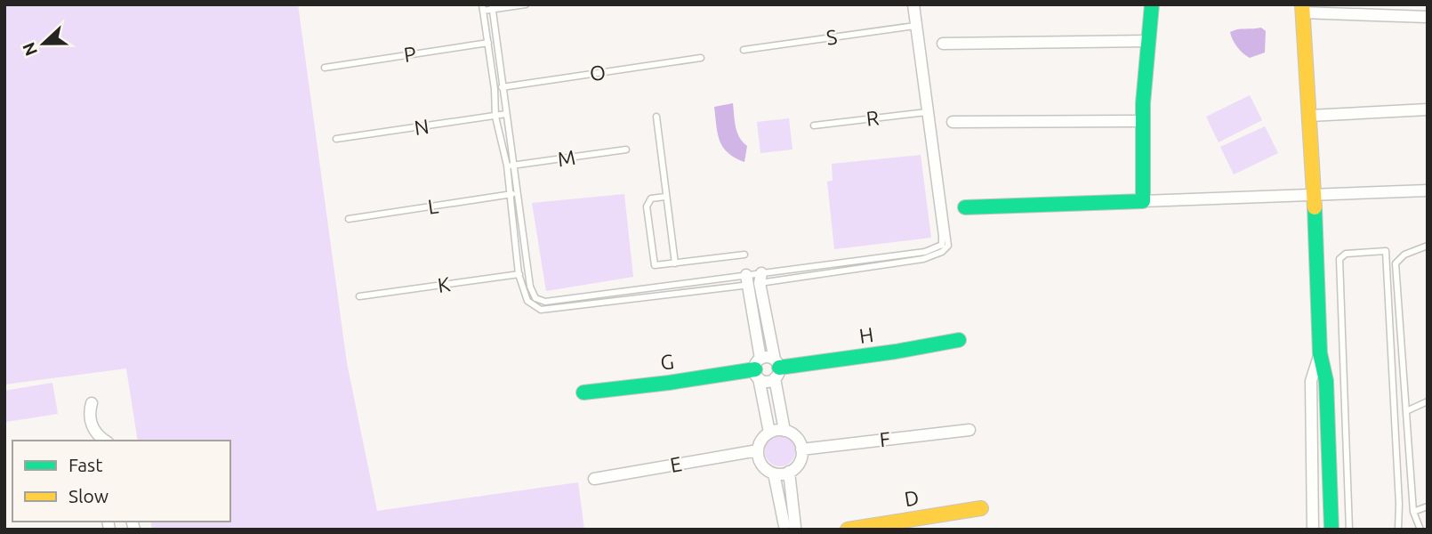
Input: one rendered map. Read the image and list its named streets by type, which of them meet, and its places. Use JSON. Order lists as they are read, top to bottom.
{
  "streets": {
    "street": [
      "H",
      "G",
      "F",
      "E",
      "D"
    ],
    "lane": [
      "S",
      "P",
      "O",
      "R",
      "N",
      "M",
      "L",
      "K"
    ]
  },
  "crossings": [
    ["F", "E"]
  ],
  "legend": ["Fast", "Slow"],
  "north": "left"
}
